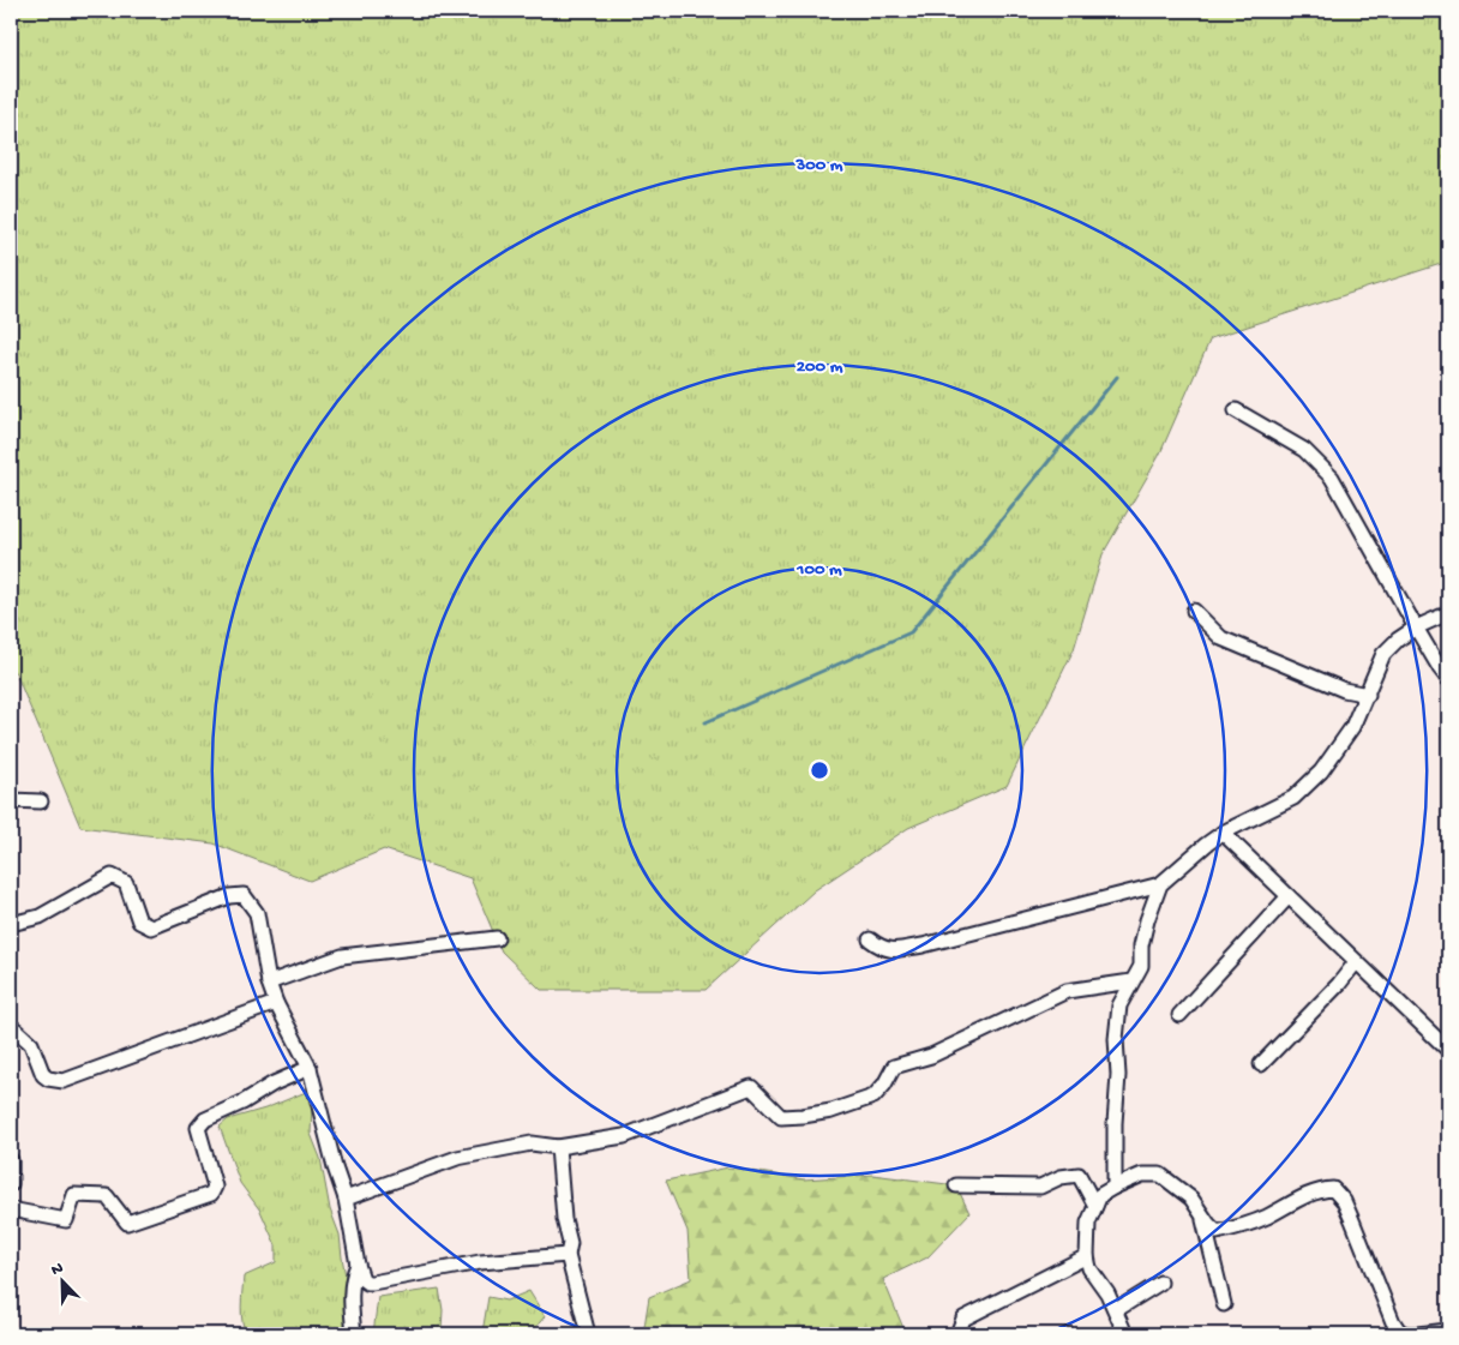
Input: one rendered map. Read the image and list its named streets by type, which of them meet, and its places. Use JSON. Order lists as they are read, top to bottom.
{
  "north": "top left",
  "rings": ["300 m", "200 m", "100 m"]
}
